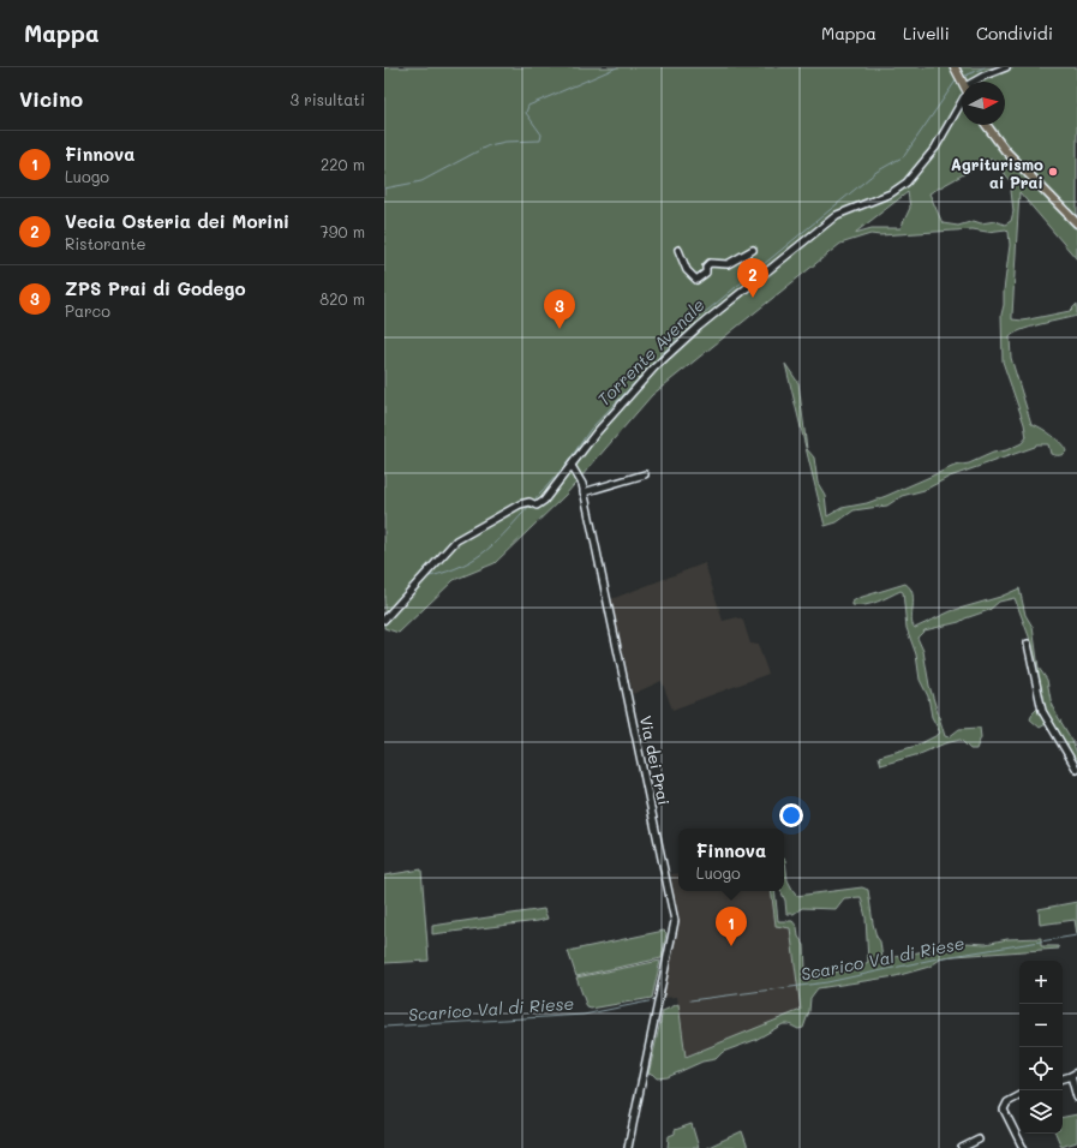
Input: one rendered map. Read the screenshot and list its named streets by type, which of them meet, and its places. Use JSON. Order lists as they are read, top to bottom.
{
  "streets": {
    "street": ["Via dei Prai"]
  },
  "water": ["Torrente Avenale", "Scarico Val di Riese"],
  "places": ["Agriturismo ai Prai"],
  "north": "right",
  "page": {
    "header": "Mappa",
    "nav": ["Mappa", "Livelli", "Condividi"],
    "heading": ["Vicino", "3 risultati"],
    "list": [
      {
        "mark": "1",
        "name": "Finnova",
        "note": "Luogo",
        "value": "220 m"
      },
      {
        "mark": "2",
        "name": "Vecia Osteria dei Morini",
        "note": "Ristorante",
        "value": "790 m"
      },
      {
        "mark": "3",
        "name": "ZPS Prai di Godego",
        "note": "Parco",
        "value": "820 m"
      }
    ],
    "pins": ["2", "3", "1"],
    "popup": ["Finnova", "Luogo"],
    "map_buttons": ["+", "−"]
  }
}
